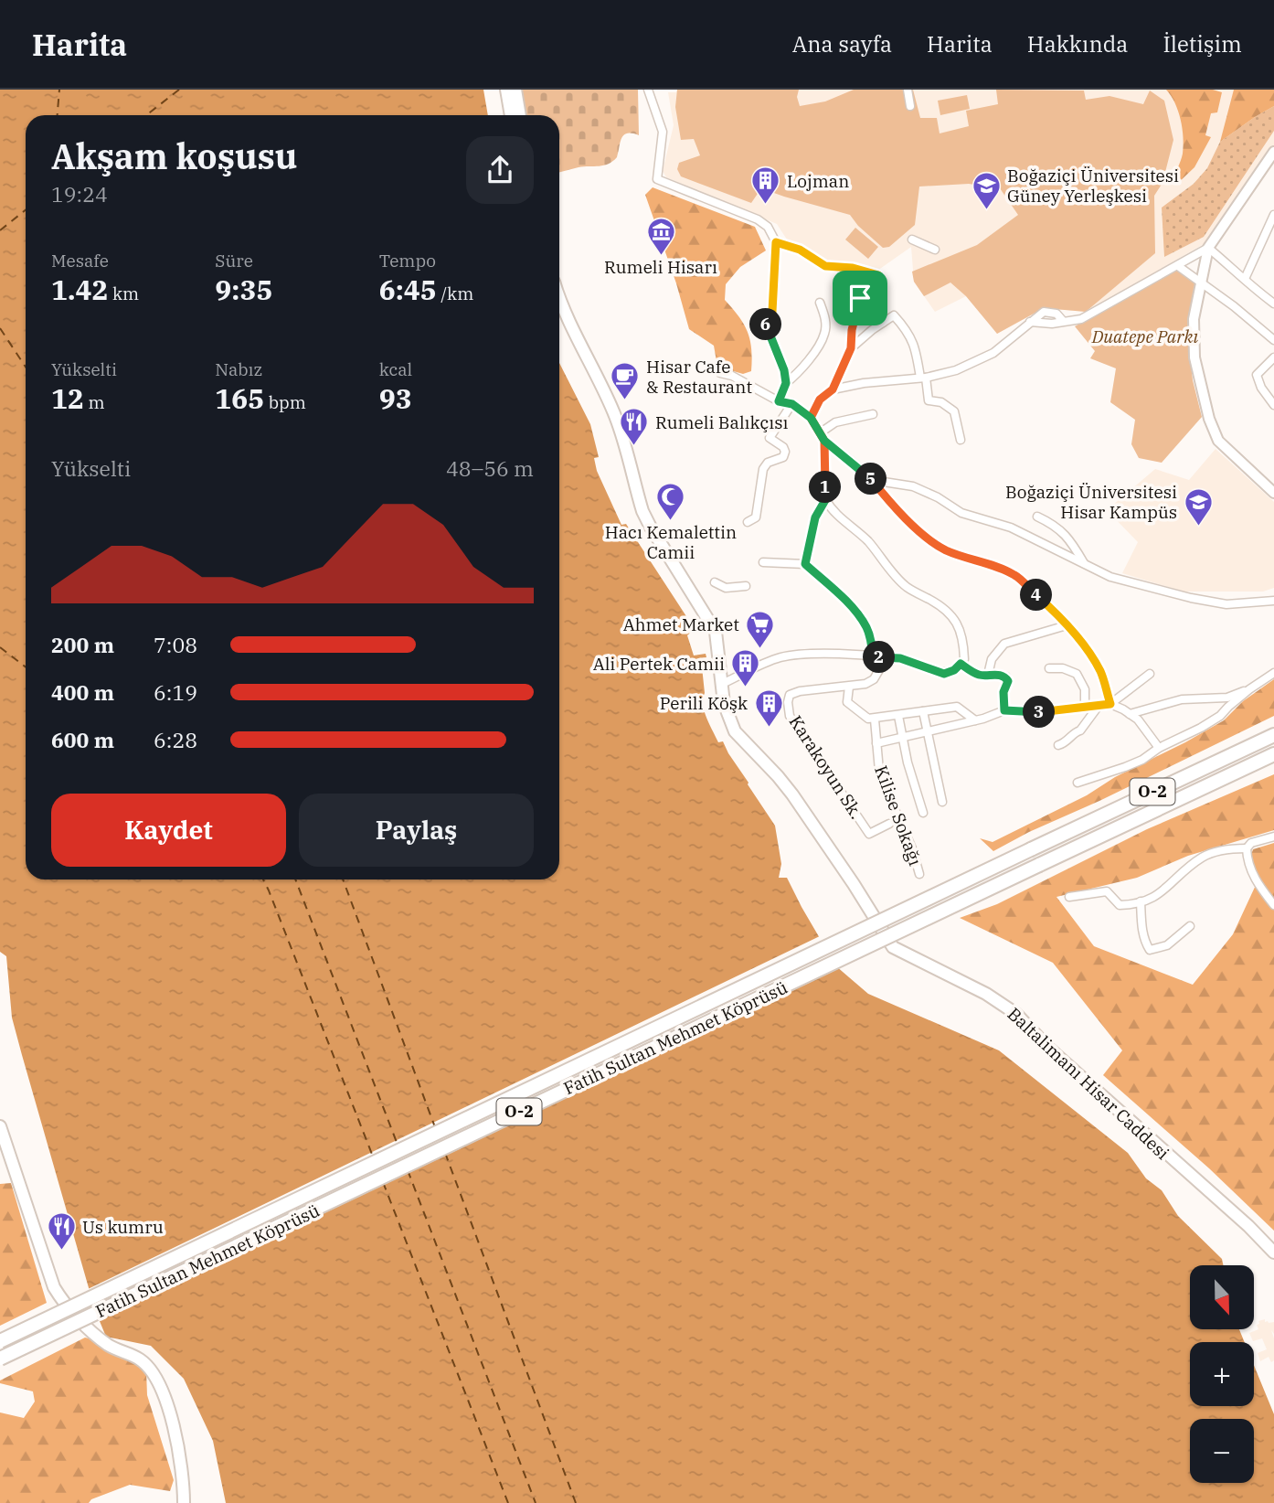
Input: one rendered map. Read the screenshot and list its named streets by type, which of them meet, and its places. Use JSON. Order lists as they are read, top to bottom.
{
  "streets": {
    "highway": ["O-2", "Fatih Sultan Mehmet Köprüsü"],
    "main road": ["Baltalimanı Hisar Caddesi"],
    "street": ["Karakoyun Sk.", "Kilise Sokağı"]
  },
  "parks": ["Duatepe Parkı"],
  "places": {
    "building": ["Lojman", "Ali Pertek Camii", "Perili Köşk"],
    "school or university": ["Boğaziçi Üniversitesi Güney Yerleşkesi", "Boğaziçi Üniversitesi Hisar Kampüs"],
    "museum": ["Rumeli Hisarı"],
    "cafe": ["Hisar Cafe & Restaurant"],
    "restaurant": ["Rumeli Balıkçısı", "Us kumru"],
    "mosque": ["Hacı Kemalettin Camii"],
    "supermarket": ["Ahmet Market"]
  },
  "north": "bottom",
  "page": {
    "header": "Harita",
    "nav": [
      "Ana sayfa",
      "Harita",
      "Hakkında",
      "İletişim"
    ],
    "heading": ["Akşam koşusu", "19:24"],
    "stats": [
      ["Mesafe", "1.42 km"],
      ["Süre", "9:35"],
      ["Tempo", "6:45 /km"],
      ["Yükselti", "12 m"],
      ["Nabız", "165 bpm"],
      ["kcal", "93"]
    ],
    "pins": [
      "6",
      "5",
      "1",
      "4",
      "2",
      "3"
    ],
    "chart": ["Yükselti", "48–56 m"],
    "list": [
      {
        "name": "200 m",
        "note": "7:08"
      },
      {
        "name": "400 m",
        "note": "6:19"
      },
      {
        "name": "600 m",
        "note": "6:28"
      }
    ],
    "buttons": ["Kaydet", "Paylaş"],
    "map_buttons": ["+", "−"]
  }
}
